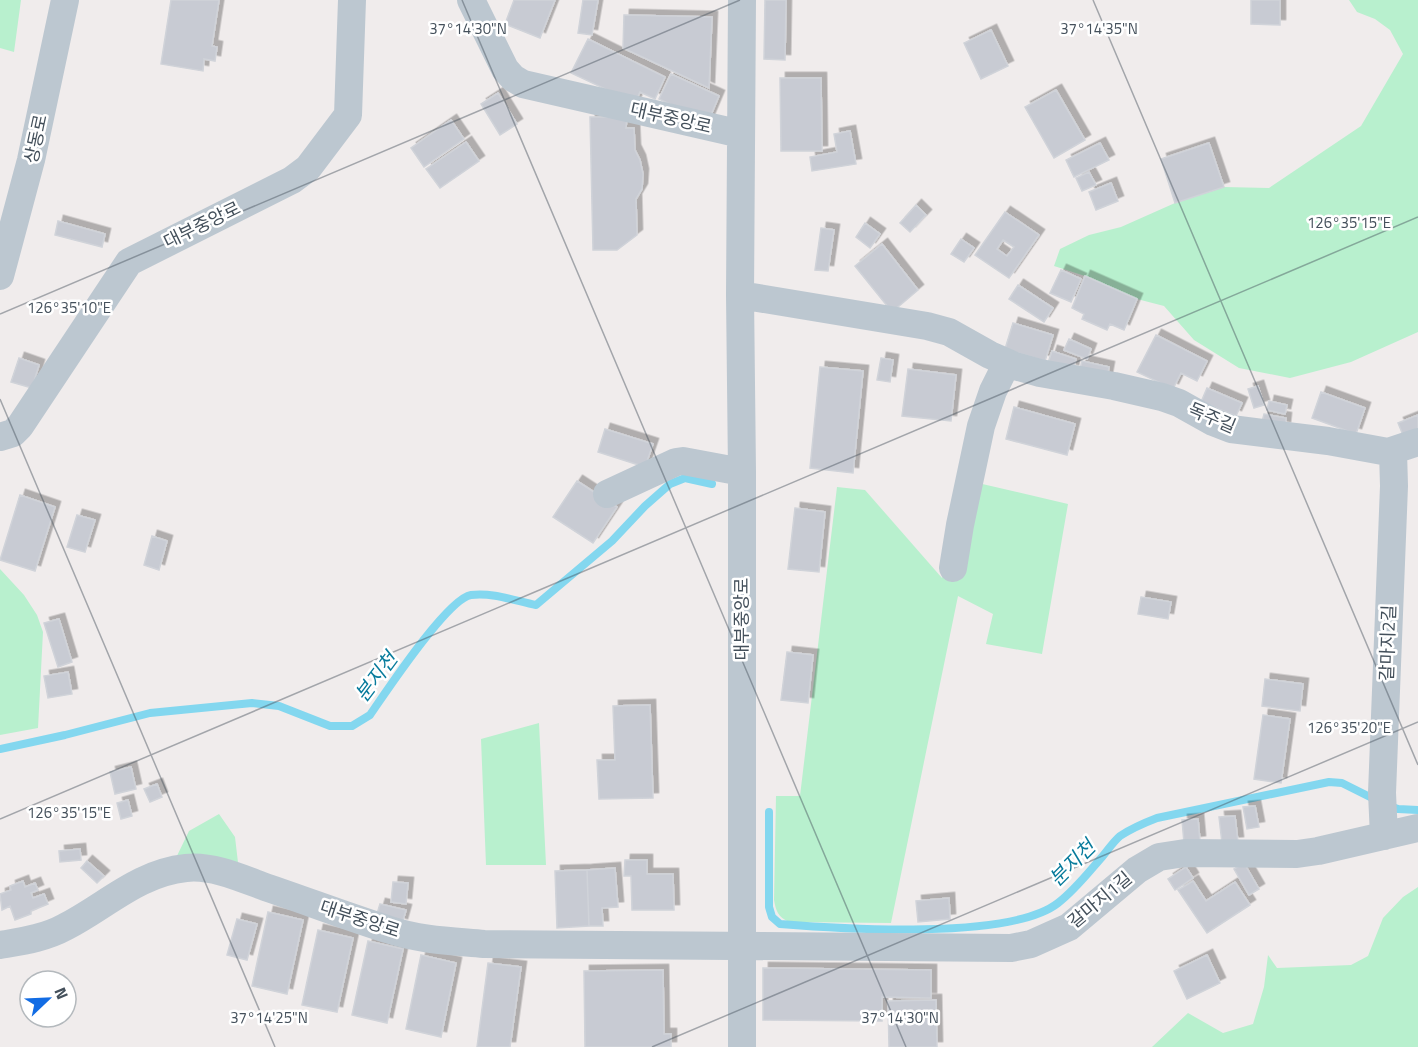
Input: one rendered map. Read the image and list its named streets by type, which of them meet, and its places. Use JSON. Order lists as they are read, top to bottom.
{
  "streets": {
    "street": [
      "대부중앙로",
      "상동로",
      "독주길",
      "갈마지2길",
      "갈마지1길"
    ]
  },
  "crossings": [
    ["대부중앙로", "독주길"],
    ["대부중앙로", "갈마지1길"],
    ["독주길", "갈마지2길"],
    ["갈마지2길", "갈마지1길"]
  ],
  "water": ["분지천"],
  "north": "top right",
  "coordinates": [
    "37°14'30\"N",
    "37°14'35\"N",
    "126°35'15\"E",
    "126°35'10\"E",
    "126°35'20\"E",
    "37°14'25\"N"
  ]
}
